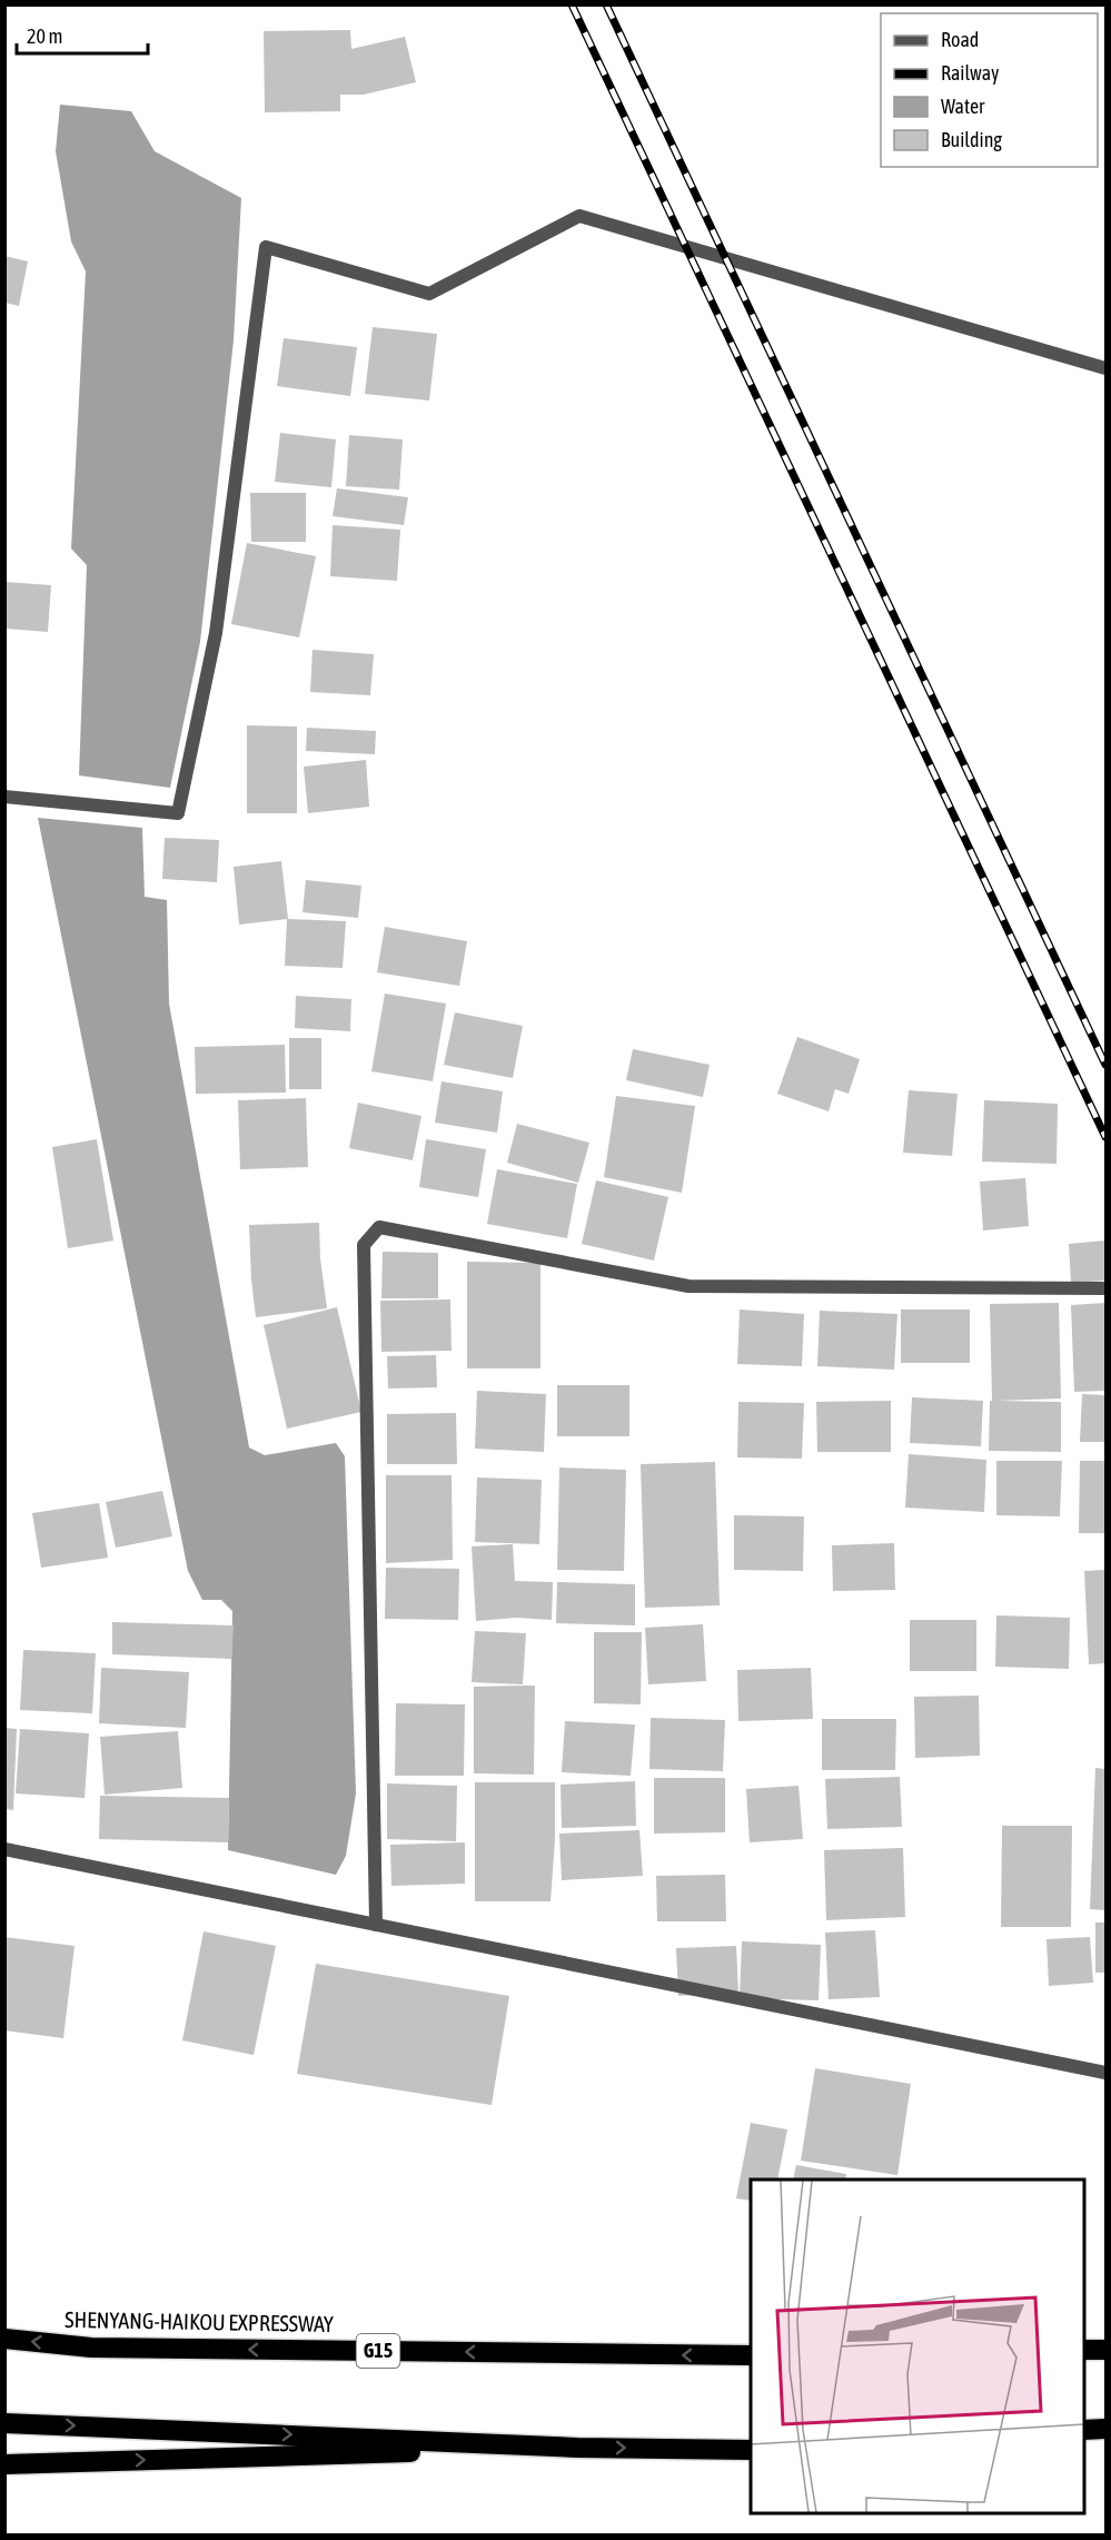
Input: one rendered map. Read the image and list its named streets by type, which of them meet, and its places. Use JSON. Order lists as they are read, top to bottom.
{
  "streets": {
    "highway": ["SHENYANG-HAIKOU EXPRESSWAY", "G15"]
  },
  "legend": [
    "Road",
    "Railway",
    "Water",
    "Building"
  ],
  "scale_bar": "20 m"
}
